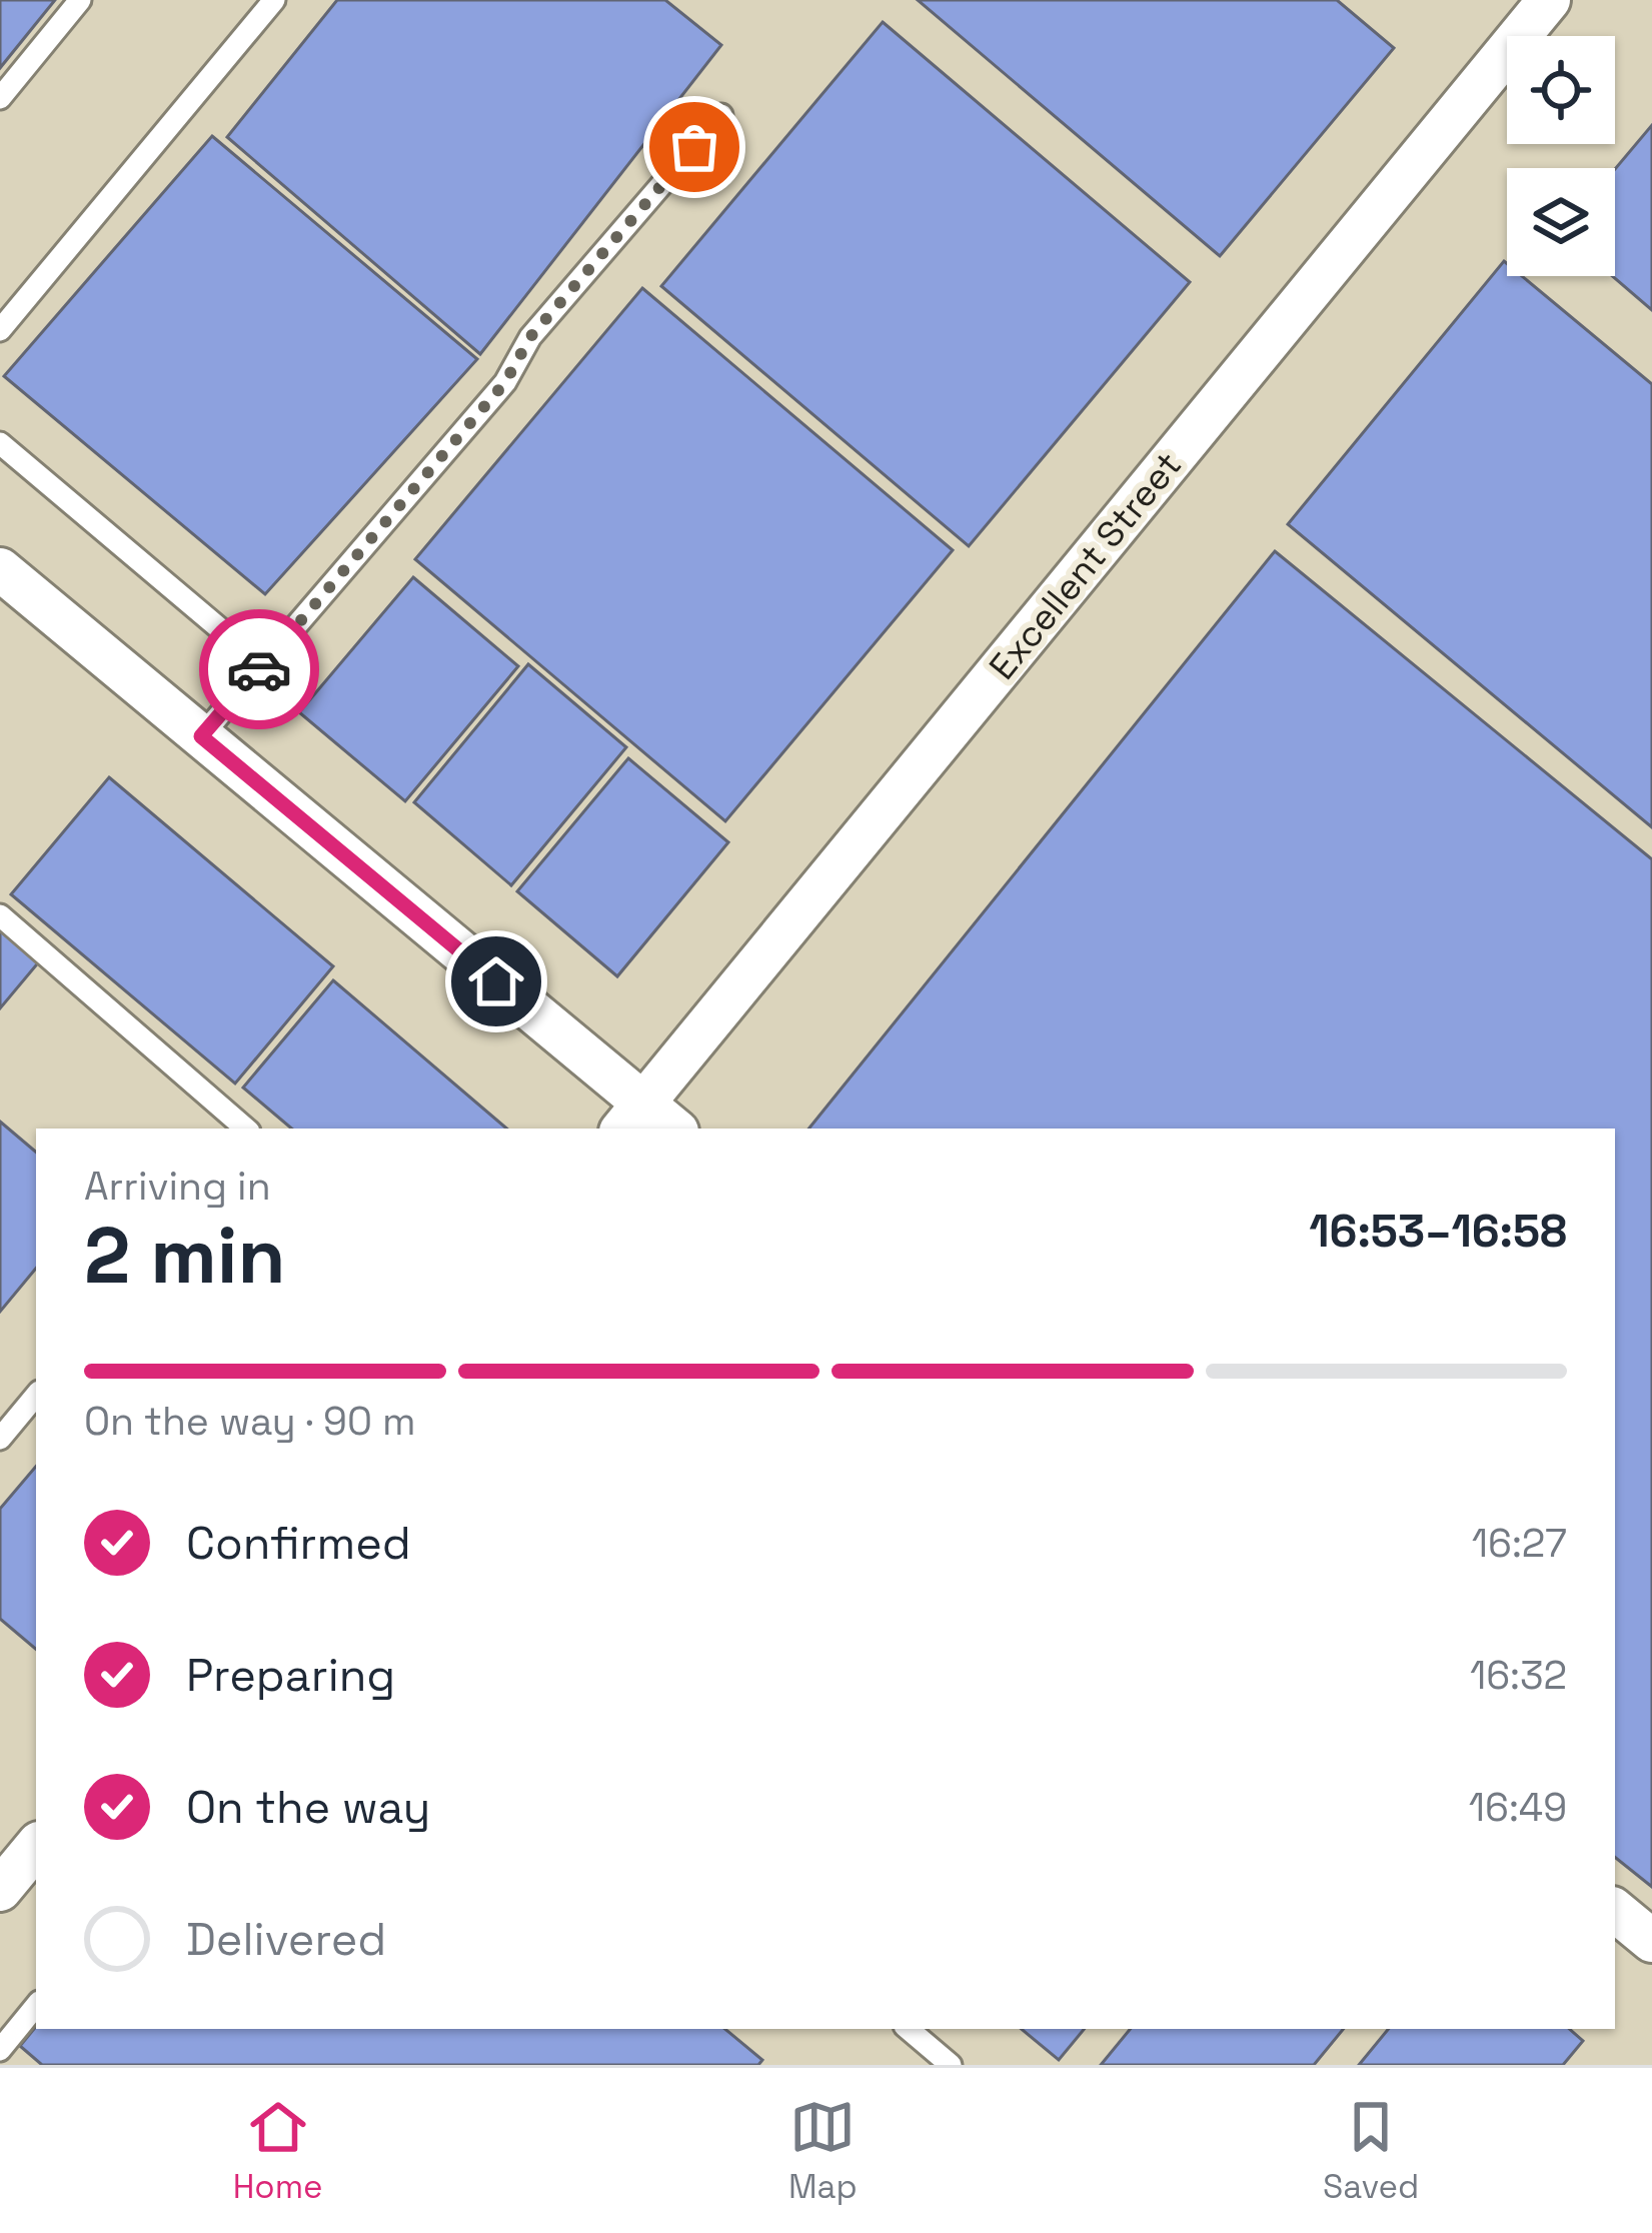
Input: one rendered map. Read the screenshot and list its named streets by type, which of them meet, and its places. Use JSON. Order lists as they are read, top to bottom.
{
  "streets": {
    "street": ["Excellent Street"]
  },
  "page": {
    "heading": ["2 min", "Arriving in", "16:53–16:58"],
    "bar": "On the way · 90 m",
    "list": [
      ["Confirmed", "16:27"],
      ["Preparing", "16:32"],
      ["On the way", "16:49"],
      "Delivered"
    ],
    "tabs": ["Home", "Map", "Saved"]
  }
}
